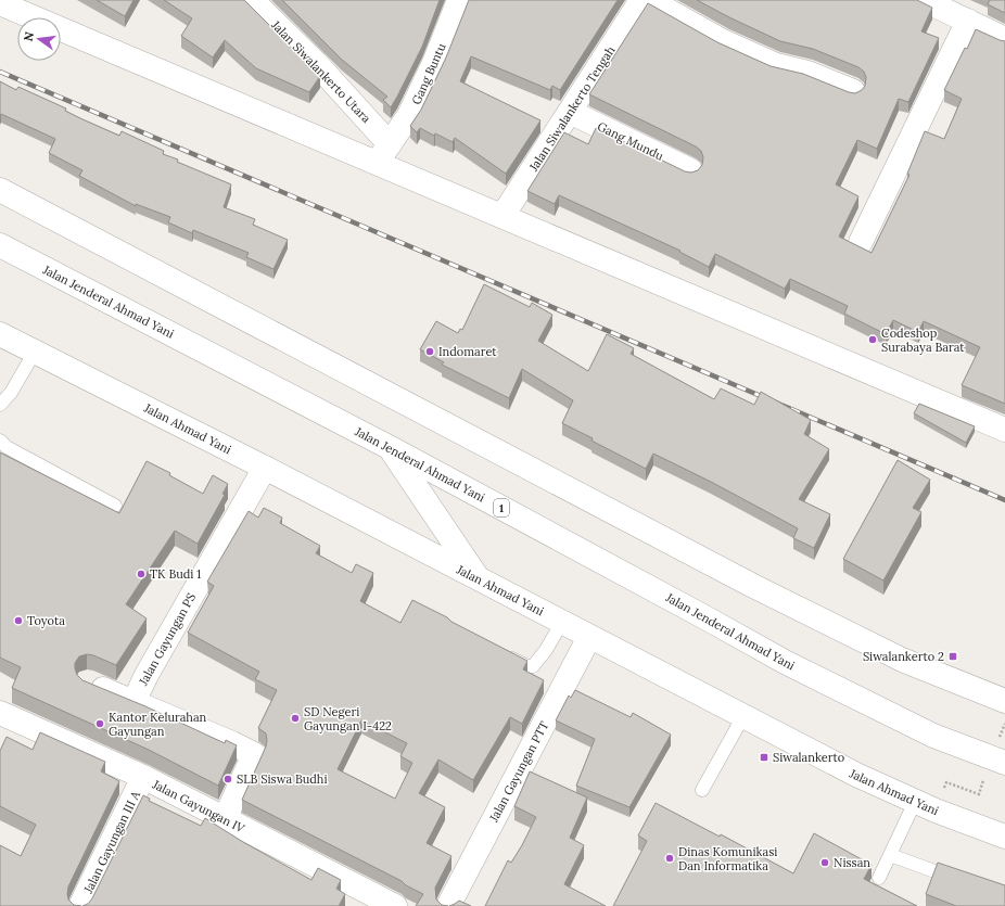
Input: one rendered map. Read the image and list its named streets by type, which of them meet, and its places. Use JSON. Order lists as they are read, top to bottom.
{
  "streets": {
    "main road": [
      "Jalan Siwalankerto Utara",
      "Gang Buntu",
      "Jalan Siwalankerto Tengah",
      "Gang Mundu",
      "Jalan Jenderal Ahmad Yani",
      "Jalan Ahmad Yani",
      "1",
      "Jalan Gayungan PS",
      "Jalan Gayungan PTT",
      "Jalan Gayungan IV",
      "Jalan Gayungan III A"
    ]
  },
  "crossings": [
    ["Jalan Siwalankerto Utara", "Gang Buntu"],
    ["Jalan Siwalankerto Tengah", "Gang Mundu"],
    ["Jalan Ahmad Yani", "Jalan Gayungan PS"],
    ["Jalan Ahmad Yani", "Jalan Gayungan PTT"],
    ["Jalan Gayungan IV", "Jalan Gayungan III A"]
  ],
  "places": {
    "other": [
      "Codeshop Surabaya Barat",
      "Indomaret",
      "TK Budi 1",
      "Toyota",
      "SD Negeri Gayungan I-422",
      "Kantor Kelurahan Gayungan",
      "SLB Siswa Budhi",
      "Dinas Komunikasi Dan Informatika",
      "Nissan"
    ],
    "transit": ["Siwalankerto 2", "Siwalankerto"]
  },
  "north": "left"
}
